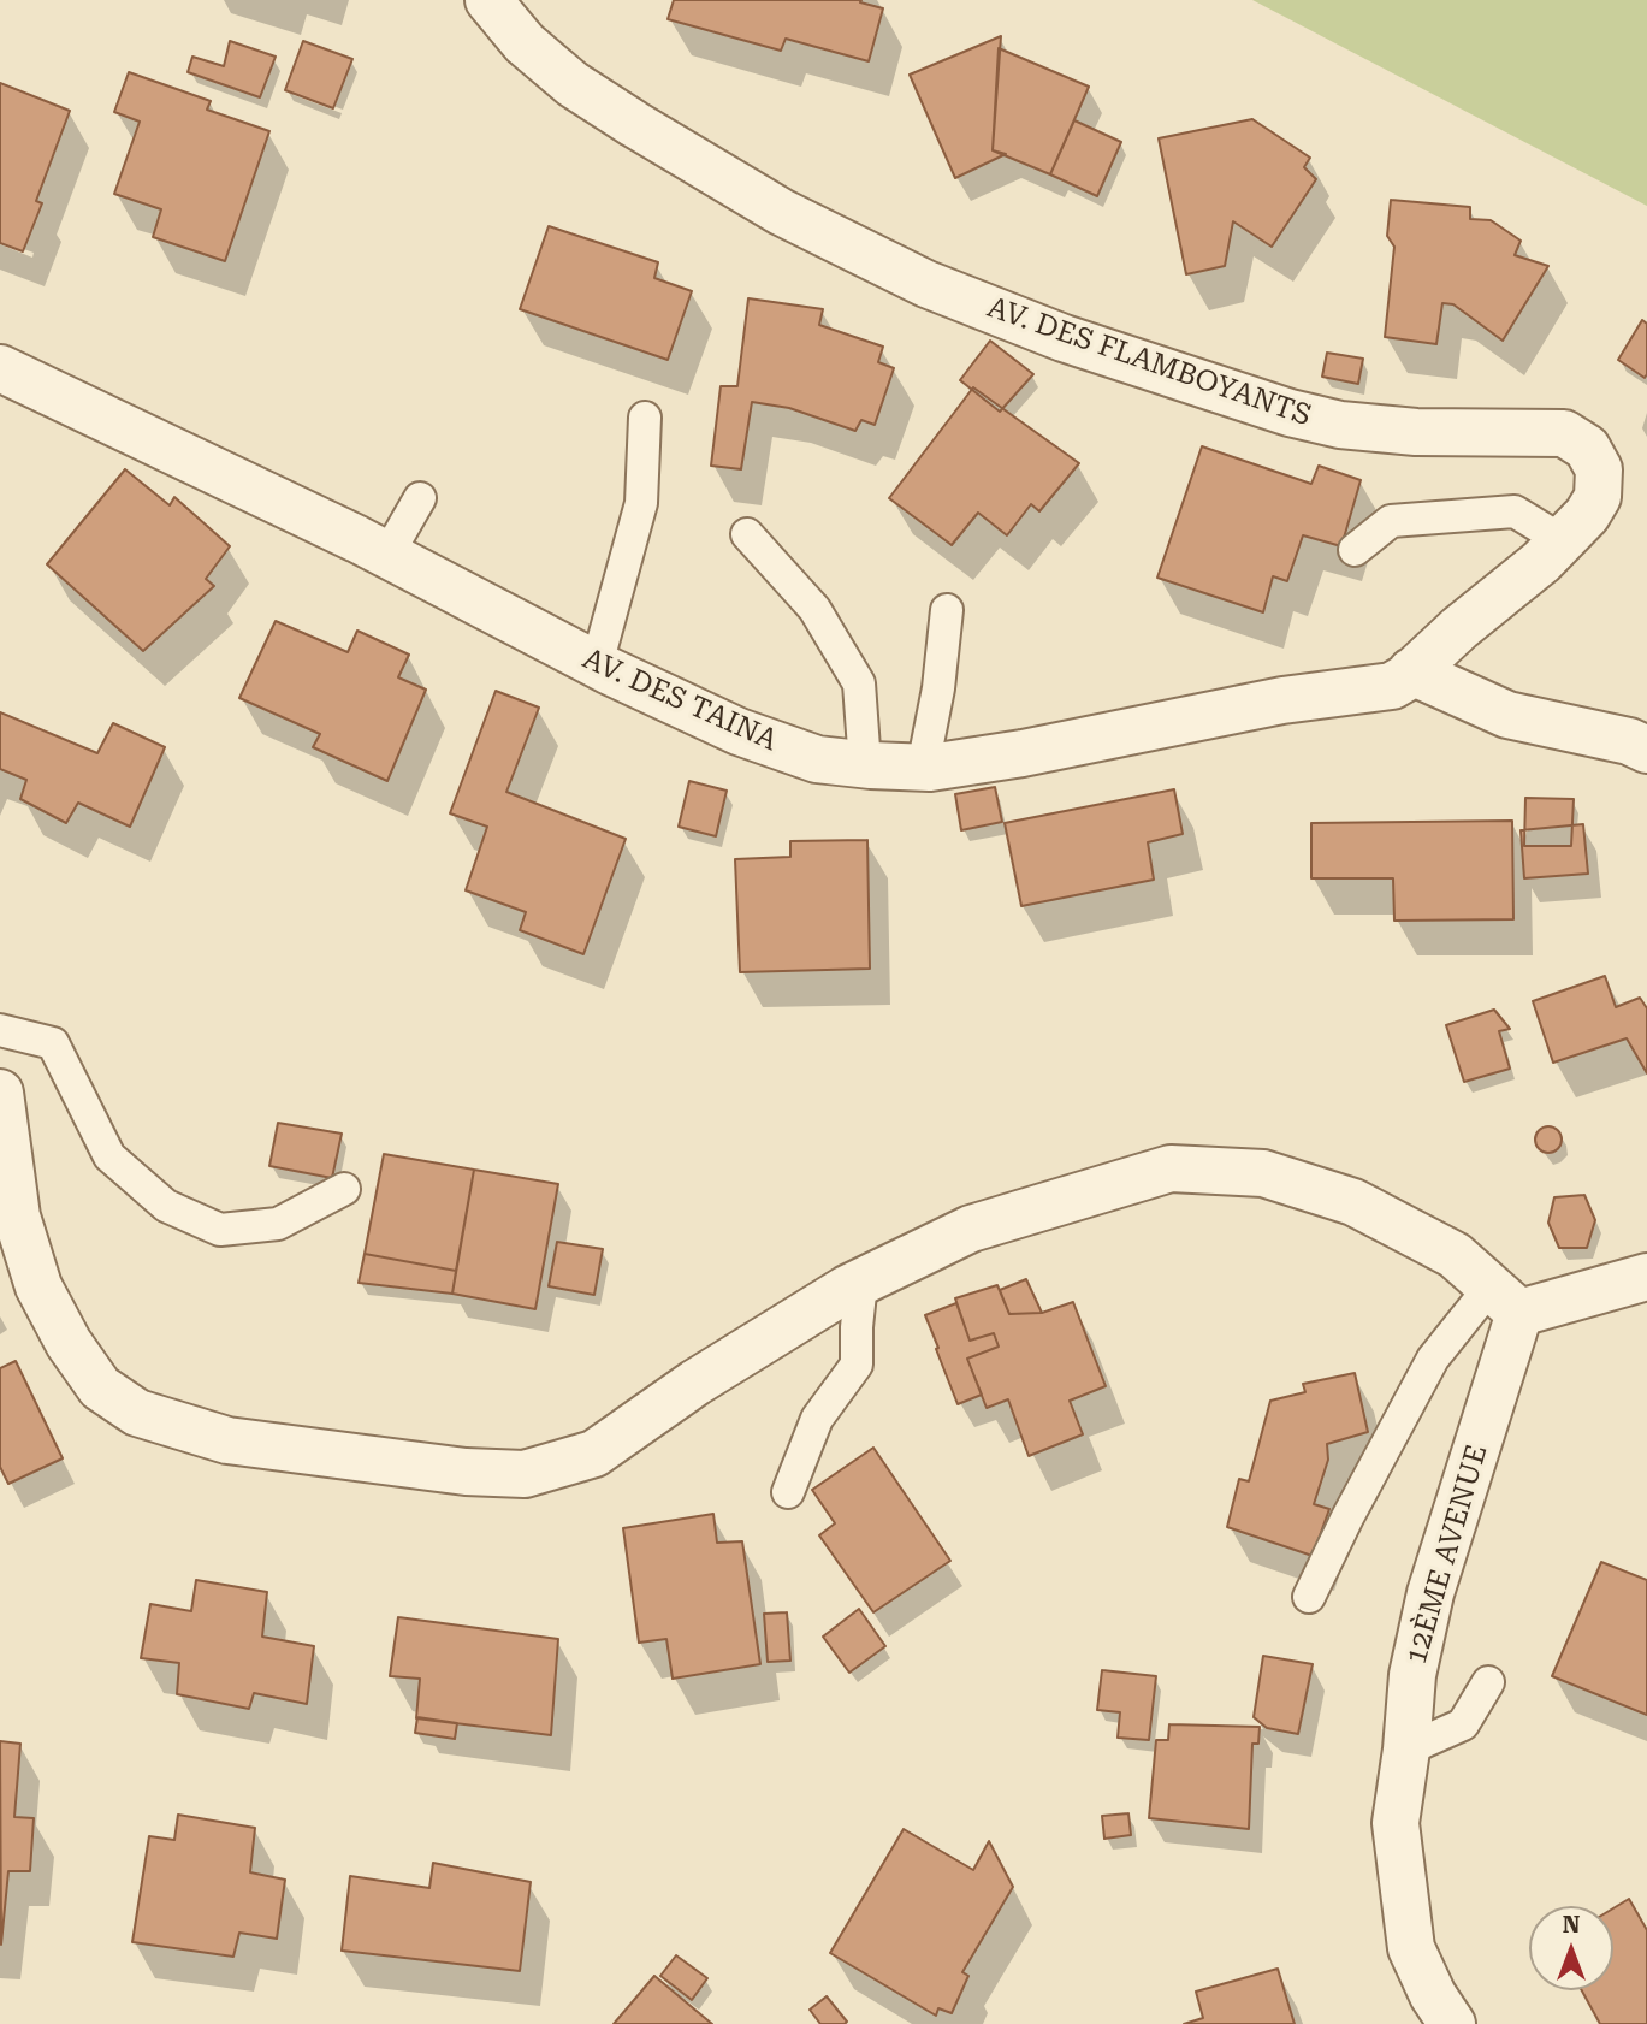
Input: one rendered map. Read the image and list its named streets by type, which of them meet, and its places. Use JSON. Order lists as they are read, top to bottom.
{
  "streets": {
    "street": ["AV. DES FLAMBOYANTS", "AV. DES TAINA", "12ÈME AVENUE"]
  },
  "crossings": [
    ["AV. DES FLAMBOYANTS", "AV. DES TAINA"]
  ],
  "north": "top"
}
